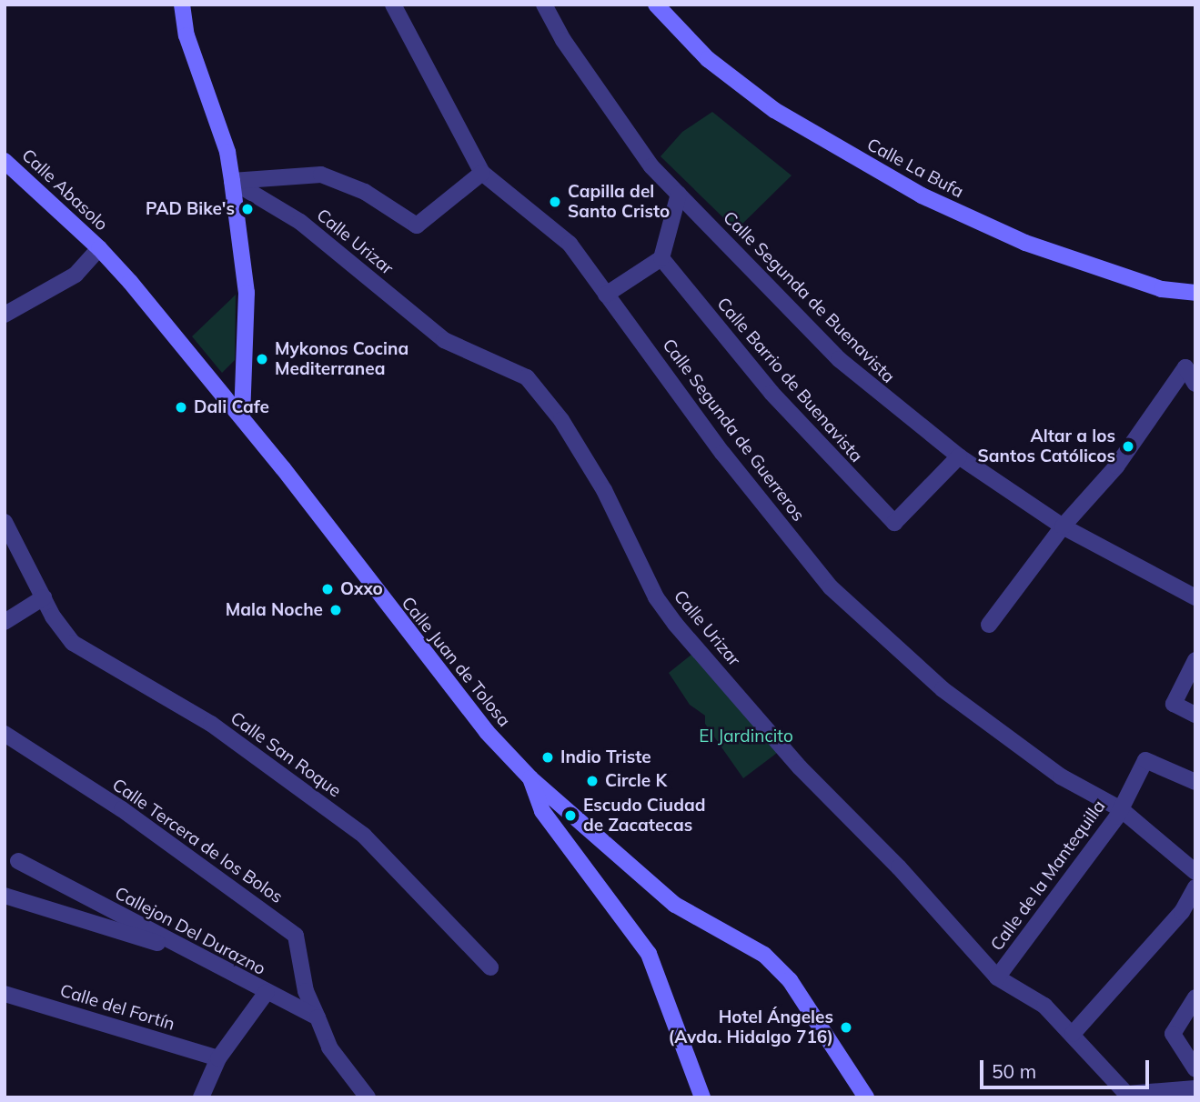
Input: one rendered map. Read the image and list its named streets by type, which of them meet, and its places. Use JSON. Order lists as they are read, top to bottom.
{
  "streets": {
    "street": [
      "Calle La Bufa",
      "Calle Abasolo",
      "Calle Urizar",
      "Calle Segunda de Buenavista",
      "Calle Barrio de Buenavista",
      "Calle Segunda de Guerreros",
      "Calle Juan de Tolosa",
      "Calle San Roque",
      "Calle Tercera de los Bolos",
      "Calle de la Mantequilla",
      "Callejon Del Durazno",
      "Calle del Fortín"
    ]
  },
  "crossings": [
    ["Calle Abasolo", "Calle Juan de Tolosa"],
    ["Calle Urizar", "Calle de la Mantequilla"],
    ["Calle Segunda de Buenavista", "Calle Barrio de Buenavista"],
    ["Calle Segunda de Guerreros", "Calle de la Mantequilla"],
    ["Calle Tercera de los Bolos", "Callejon Del Durazno"]
  ],
  "parks": ["El Jardincito"],
  "places": [
    "Capilla del Santo Cristo",
    "PAD Bike's",
    "Mykonos Cocina Mediterranea",
    "Dali Cafe",
    "Altar a los Santos Católicos",
    "Oxxo",
    "Mala Noche",
    "Indio Triste",
    "Circle K",
    "Escudo Ciudad de Zacatecas",
    "Hotel Ángeles (Avda. Hidalgo 716)"
  ],
  "scale_bar": "50 m"
}
